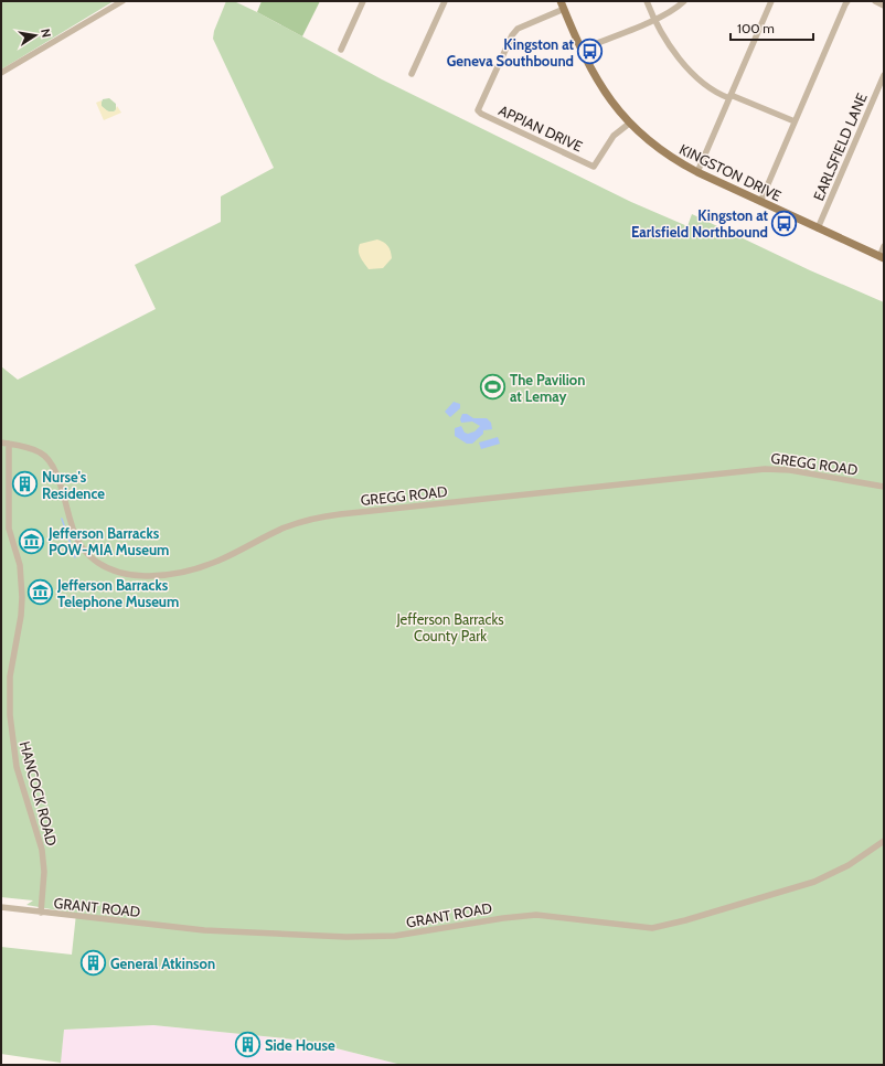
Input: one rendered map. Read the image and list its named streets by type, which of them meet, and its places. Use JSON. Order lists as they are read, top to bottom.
{
  "streets": {
    "main road": ["KINGSTON DRIVE"],
    "street": [
      "APPIAN DRIVE",
      "EARLSFIELD LANE",
      "GREGG ROAD",
      "HANCOCK ROAD",
      "GRANT ROAD"
    ]
  },
  "crossings": [
    ["APPIAN DRIVE", "KINGSTON DRIVE"],
    ["EARLSFIELD LANE", "KINGSTON DRIVE"],
    ["GREGG ROAD", "HANCOCK ROAD"],
    ["HANCOCK ROAD", "GRANT ROAD"]
  ],
  "parks": ["Jefferson Barracks County Park"],
  "places": {
    "bus stop": ["Kingston at Geneva Southbound", "Kingston at Earlsfield Northbound"],
    "sports": ["The Pavilion at Lemay"],
    "building": ["Nurse's Residence", "General Atkinson", "Side House"],
    "museum": ["Jefferson Barracks POW-MIA Museum", "Jefferson Barracks Telephone Museum"]
  },
  "scale_bar": "100 m",
  "north": "right"
}
